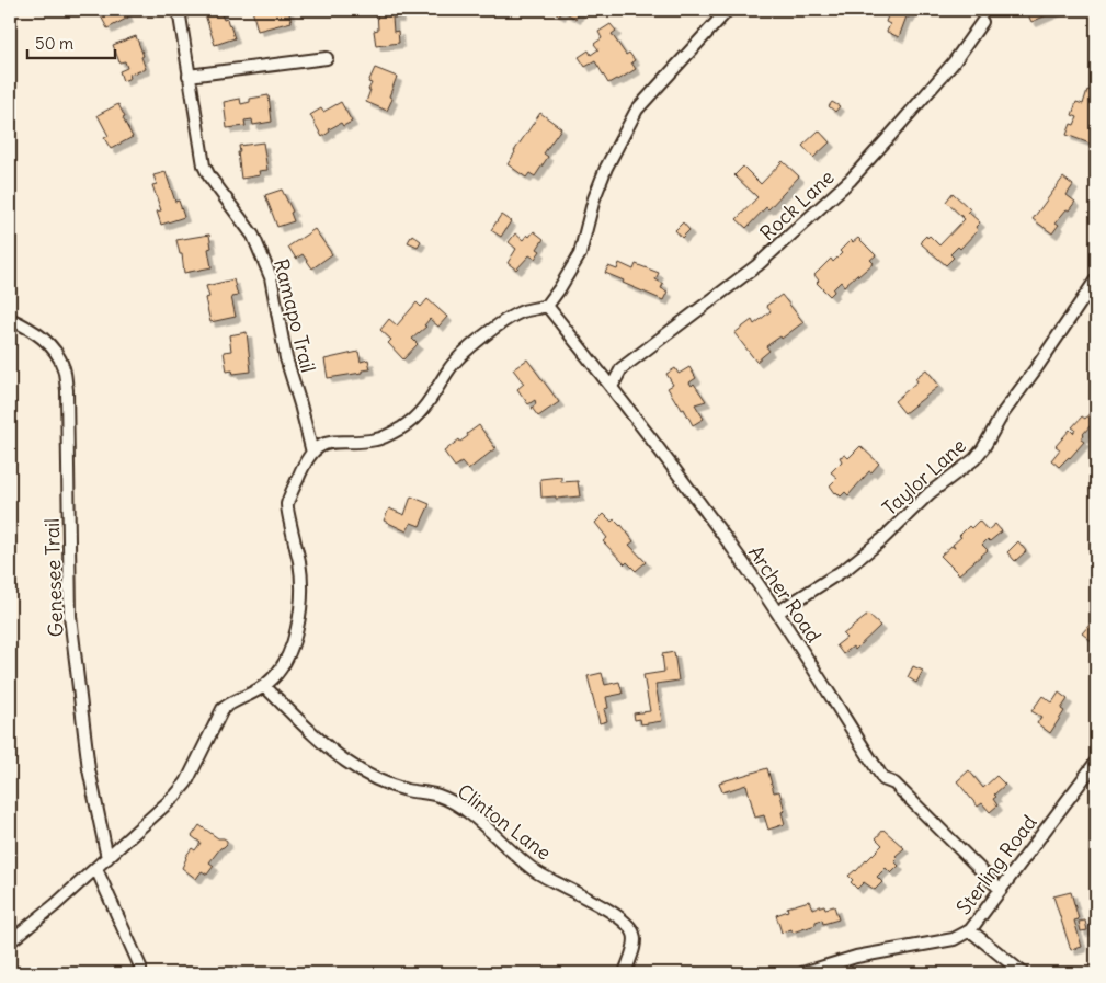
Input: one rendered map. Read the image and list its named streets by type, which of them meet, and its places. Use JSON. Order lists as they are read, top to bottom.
{
  "streets": {
    "street": [
      "Rock Lane",
      "Ramapo Trail",
      "Taylor Lane",
      "Genesee Trail",
      "Archer Road",
      "Clinton Lane",
      "Sterling Road"
    ]
  },
  "crossings": [
    ["Rock Lane", "Archer Road"],
    ["Taylor Lane", "Archer Road"],
    ["Archer Road", "Sterling Road"]
  ],
  "scale_bar": "50 m"
}
